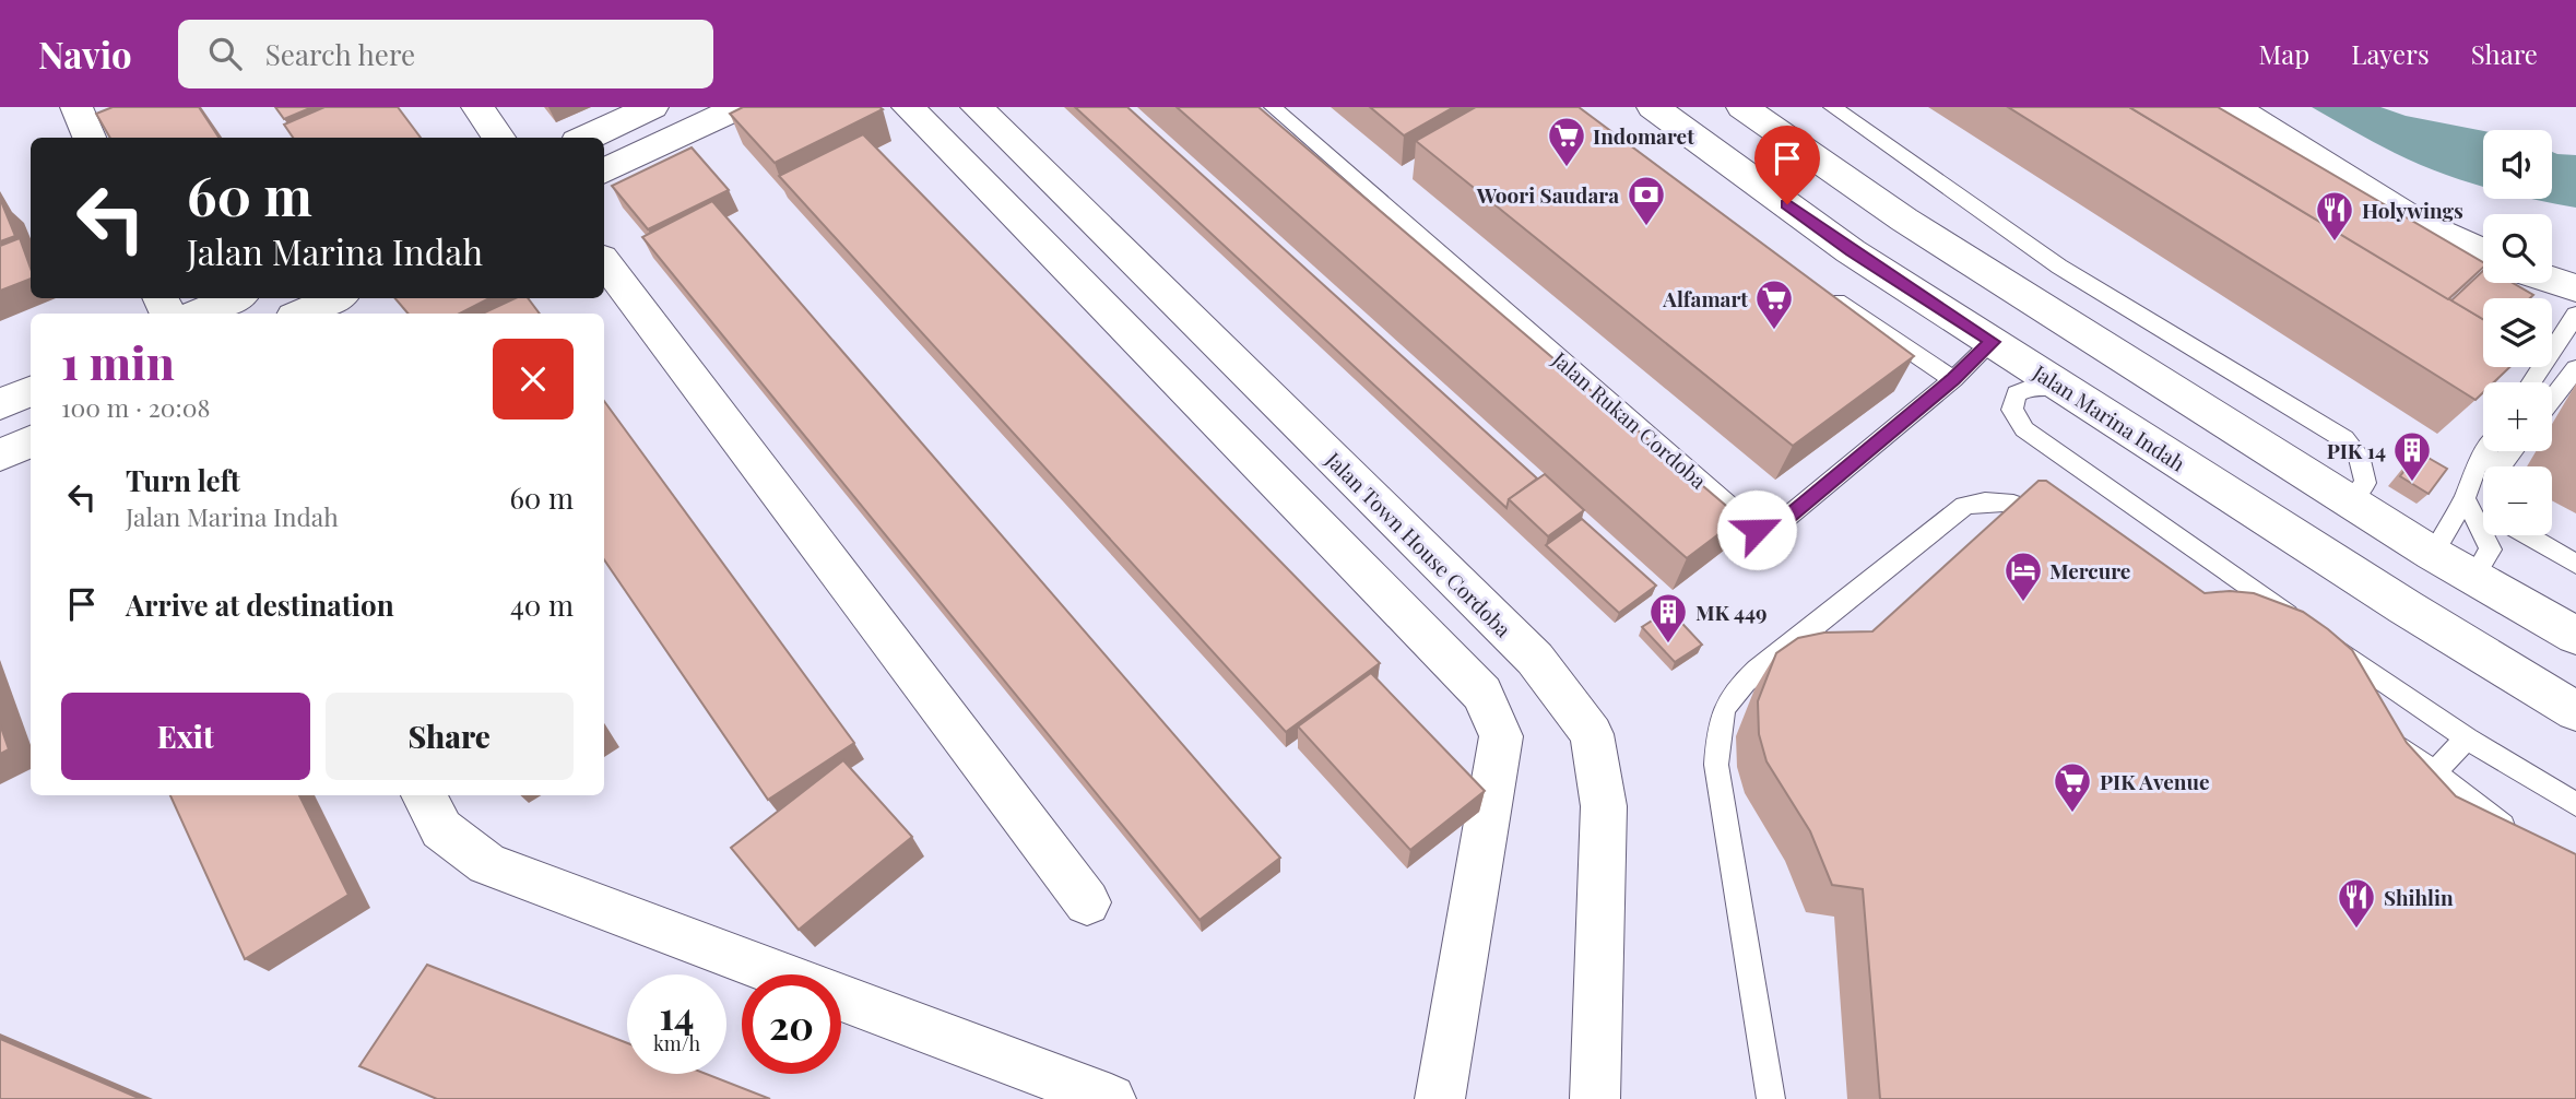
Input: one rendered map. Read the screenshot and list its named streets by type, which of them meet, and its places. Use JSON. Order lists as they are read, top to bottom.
{
  "streets": {
    "street": ["Jalan Marina Indah", "Jalan Town House Cordoba"],
    "lane": ["Jalan Rukan Cordoba"]
  },
  "crossings": [
    ["Jalan Marina Indah", "Jalan Rukan Cordoba"]
  ],
  "places": {
    "supermarket": ["Indomaret", "Alfamart", "PIK Avenue"],
    "bank": ["Woori Saudara"],
    "restaurant": ["Holywings", "Shihlin"],
    "building": ["PIK 14", "MK 449"],
    "hotel": ["Mercure"]
  },
  "page": {
    "header": "Navio",
    "search": "Search here",
    "nav": ["Map", "Layers", "Share"],
    "map_buttons": ["+", "−"],
    "turn": ["60 m", "Jalan Marina Indah"],
    "heading": ["1 min", "100 m · 20:08"],
    "list": [
      {
        "name": "Turn left",
        "note": "Jalan Marina Indah",
        "value": "60 m"
      },
      {
        "name": "Arrive at destination",
        "value": "40 m"
      }
    ],
    "buttons": ["Exit", "Share"],
    "speed": "14 km/h",
    "limit": "20"
  }
}
